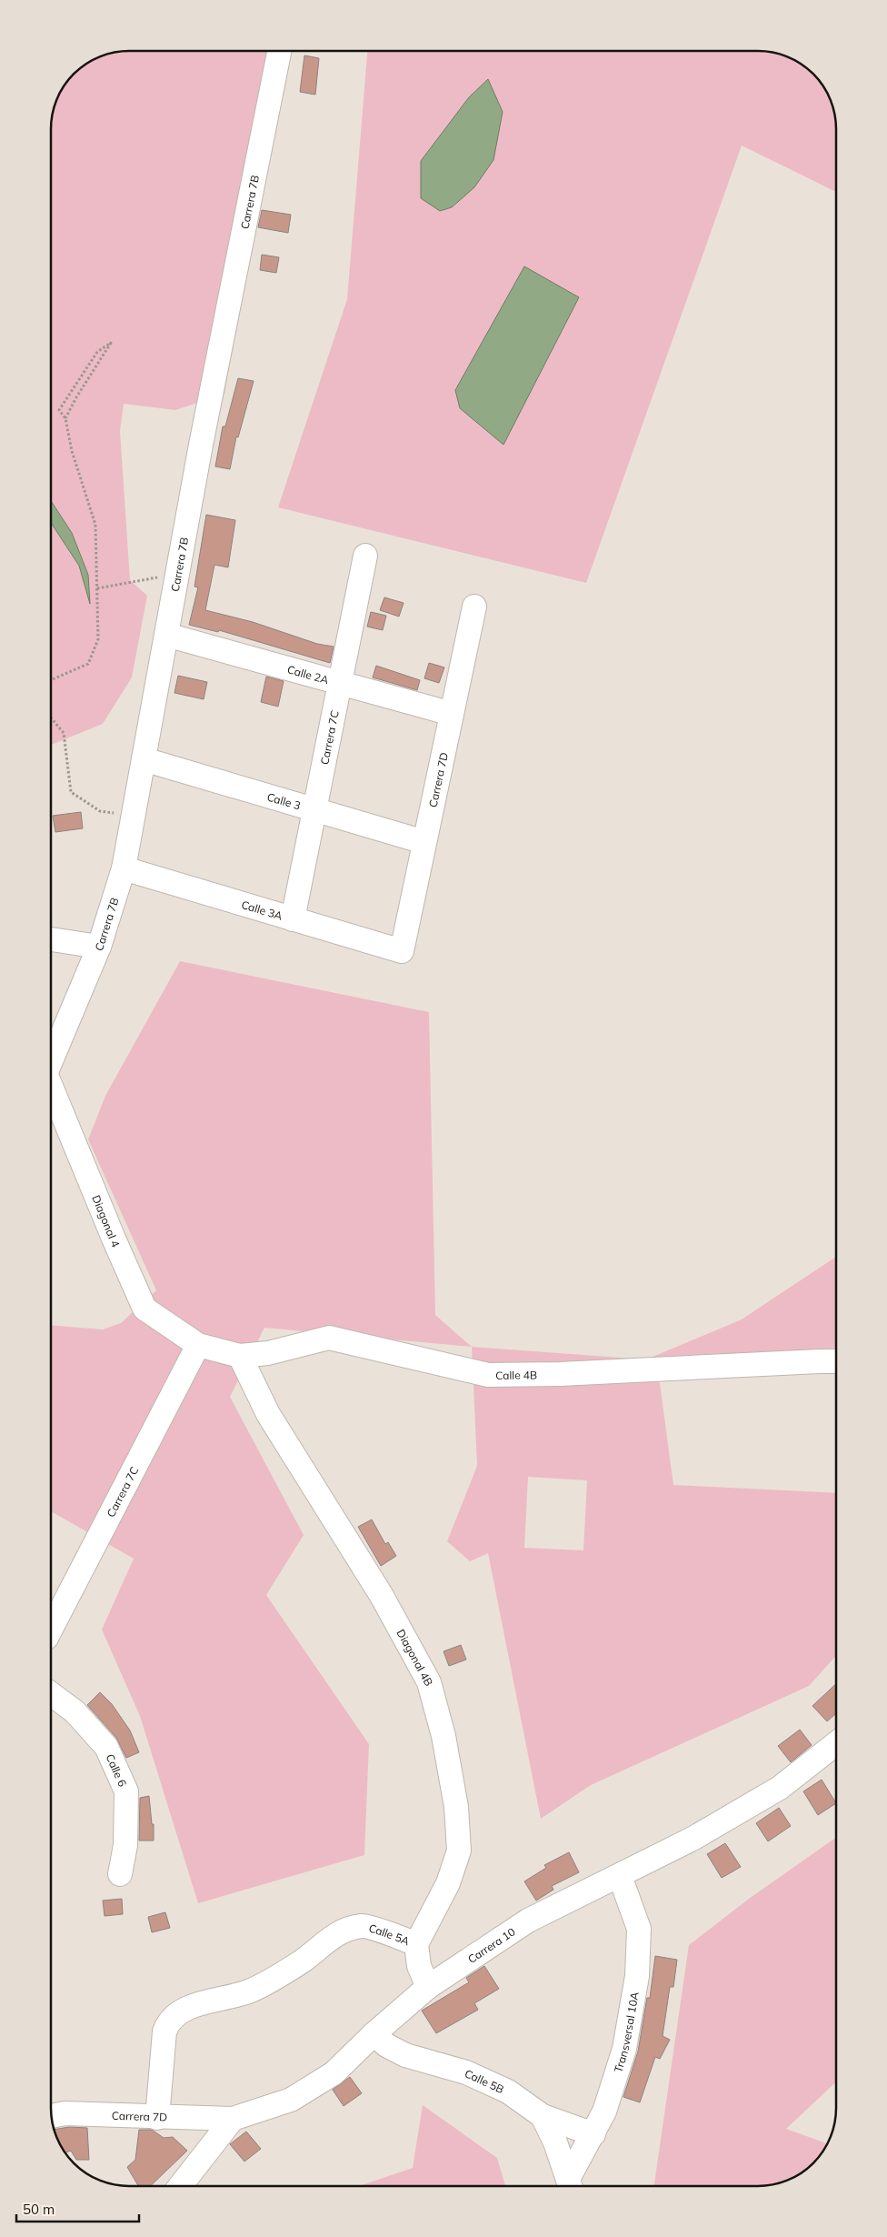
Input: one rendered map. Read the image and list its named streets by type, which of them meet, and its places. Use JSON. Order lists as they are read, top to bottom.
{
  "streets": {
    "street": [
      "Carrera 7B",
      "Calle 2A",
      "Carrera 7C",
      "Carrera 7D",
      "Calle 3",
      "Calle 3A",
      "Diagonal 4",
      "Calle 4B",
      "Diagonal 4B",
      "Calle 6",
      "Calle 5A",
      "Carrera 10",
      "Transversal 10A",
      "Calle 5B"
    ]
  },
  "crossings": [
    ["Carrera 7B", "Calle 2A"],
    ["Carrera 7B", "Calle 3"],
    ["Carrera 7B", "Calle 3A"],
    ["Calle 2A", "Carrera 7C"],
    ["Calle 2A", "Carrera 7D"],
    ["Carrera 7C", "Calle 3"],
    ["Carrera 7C", "Calle 3A"],
    ["Carrera 7C", "Diagonal 4"],
    ["Carrera 7C", "Calle 4B"],
    ["Carrera 7D", "Calle 3"],
    ["Carrera 7D", "Calle 3A"],
    ["Carrera 7D", "Calle 5A"],
    ["Carrera 7D", "Carrera 10"],
    ["Diagonal 4", "Calle 4B"],
    ["Calle 4B", "Diagonal 4B"],
    ["Diagonal 4B", "Calle 5A"],
    ["Carrera 10", "Transversal 10A"],
    ["Carrera 10", "Calle 5B"],
    ["Transversal 10A", "Calle 5B"]
  ],
  "scale_bar": "50 m"
}
